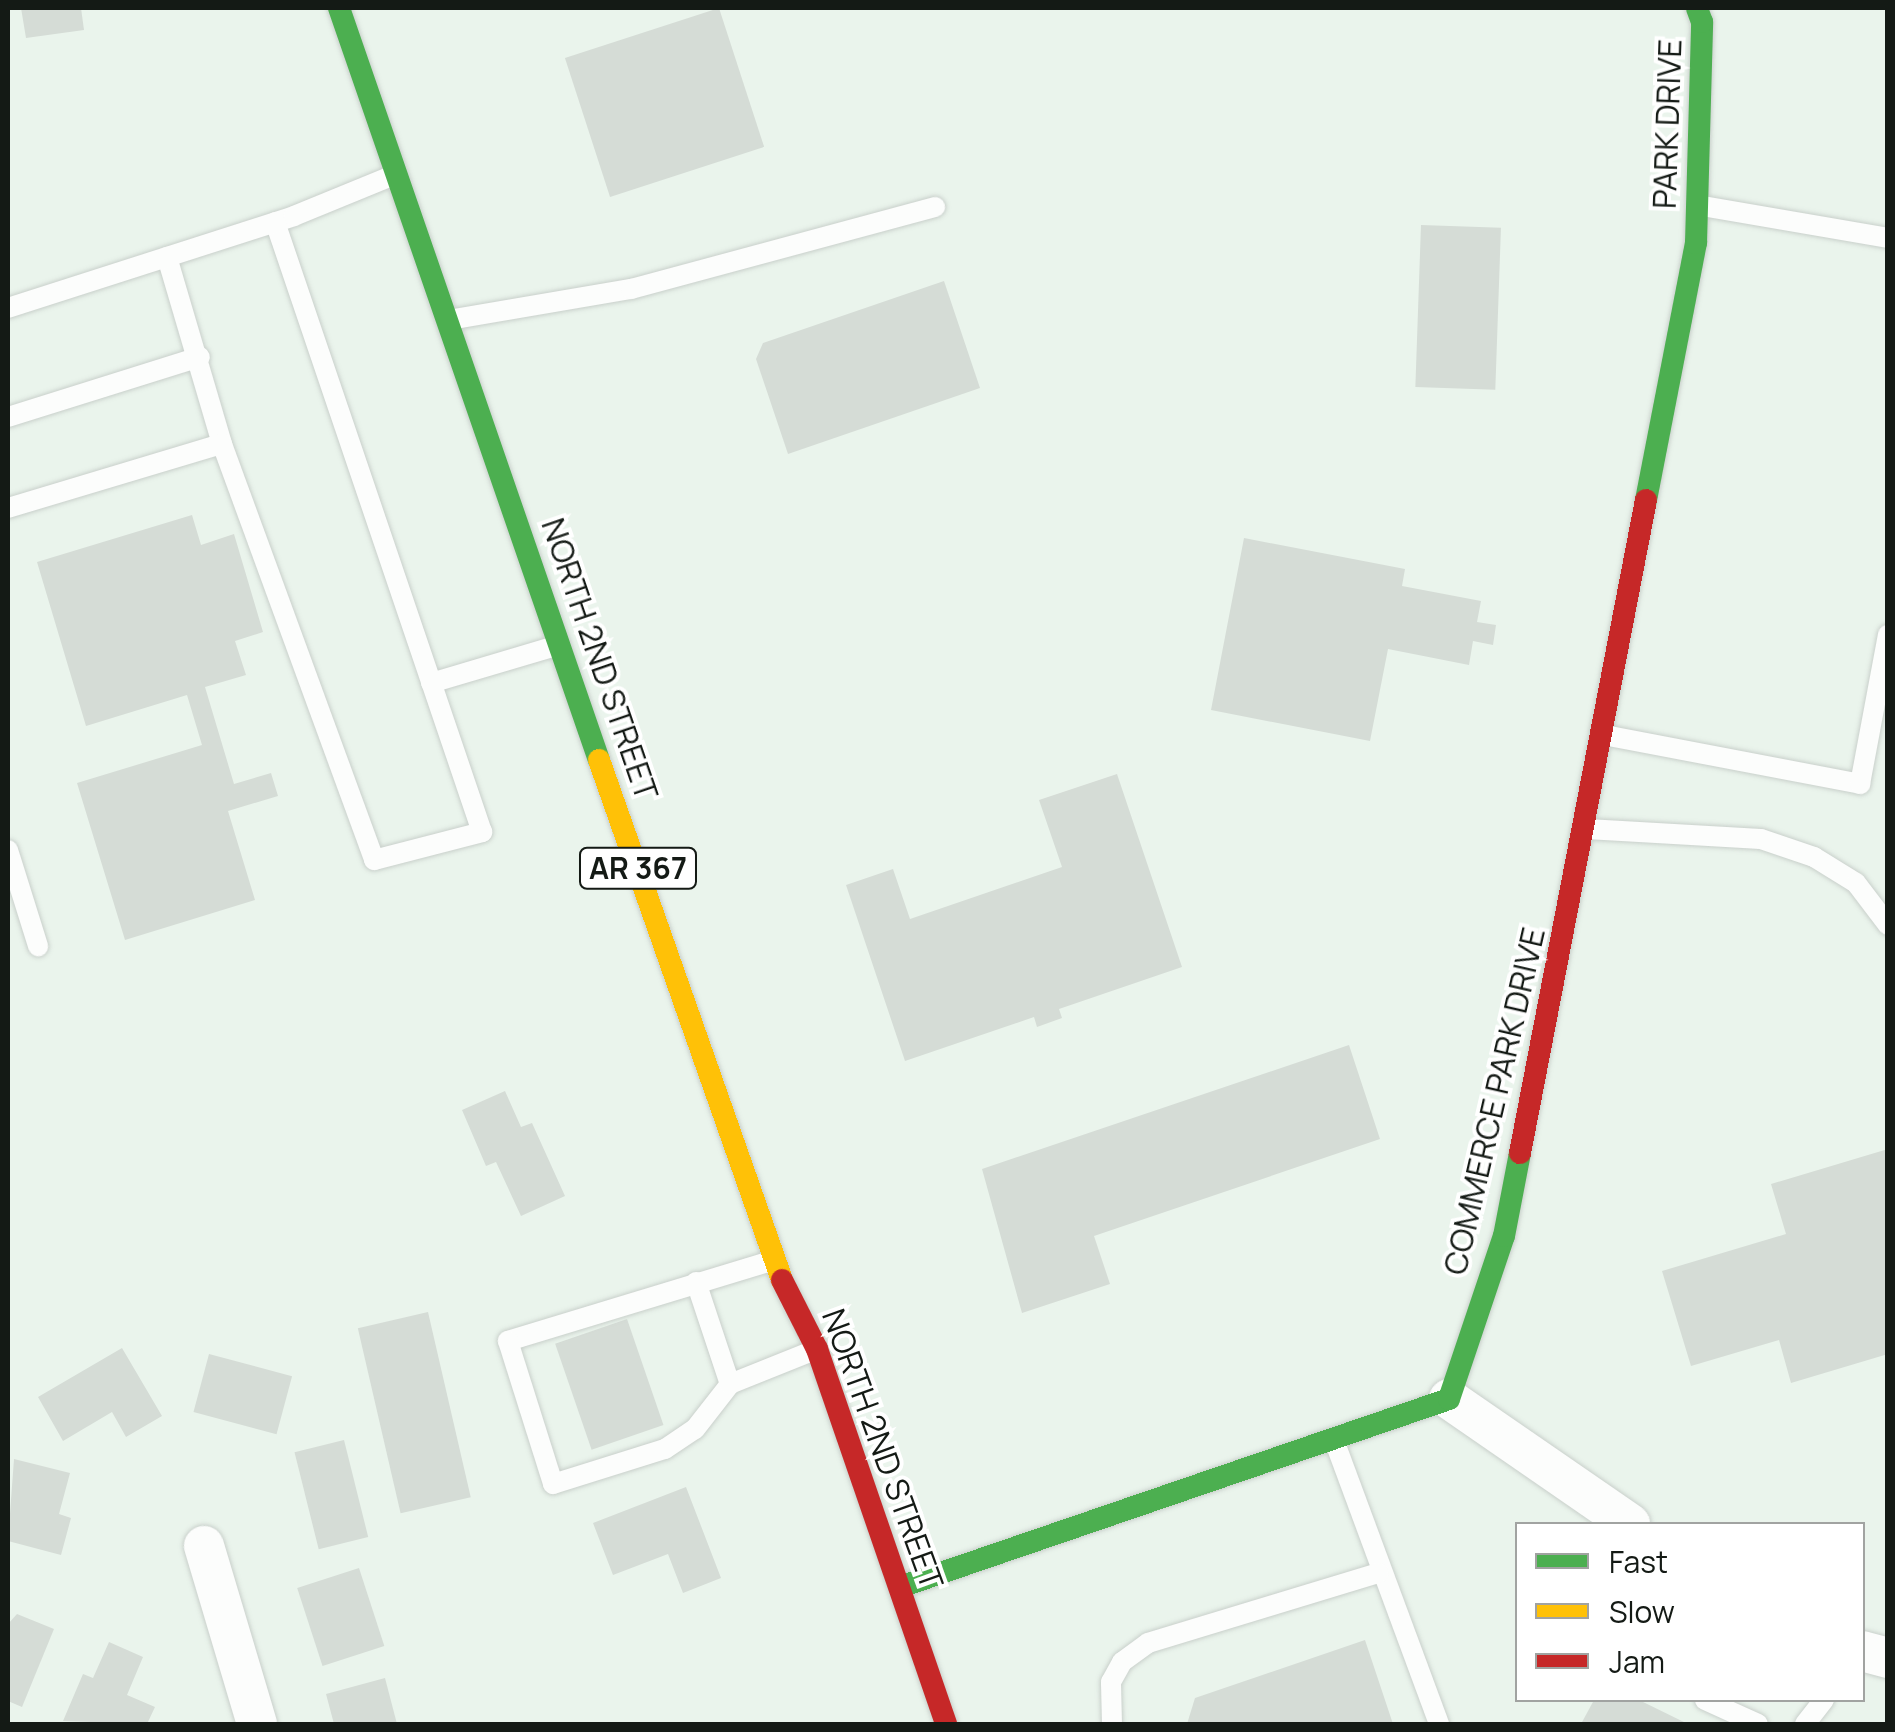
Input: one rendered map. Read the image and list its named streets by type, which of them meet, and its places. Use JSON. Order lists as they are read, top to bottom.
{
  "streets": {
    "street": [
      "PARK DRIVE",
      "NORTH 2ND STREET",
      "AR 367",
      "COMMERCE PARK DRIVE"
    ]
  },
  "crossings": [
    ["PARK DRIVE", "COMMERCE PARK DRIVE"]
  ],
  "legend": ["Fast", "Slow", "Jam"]
}
